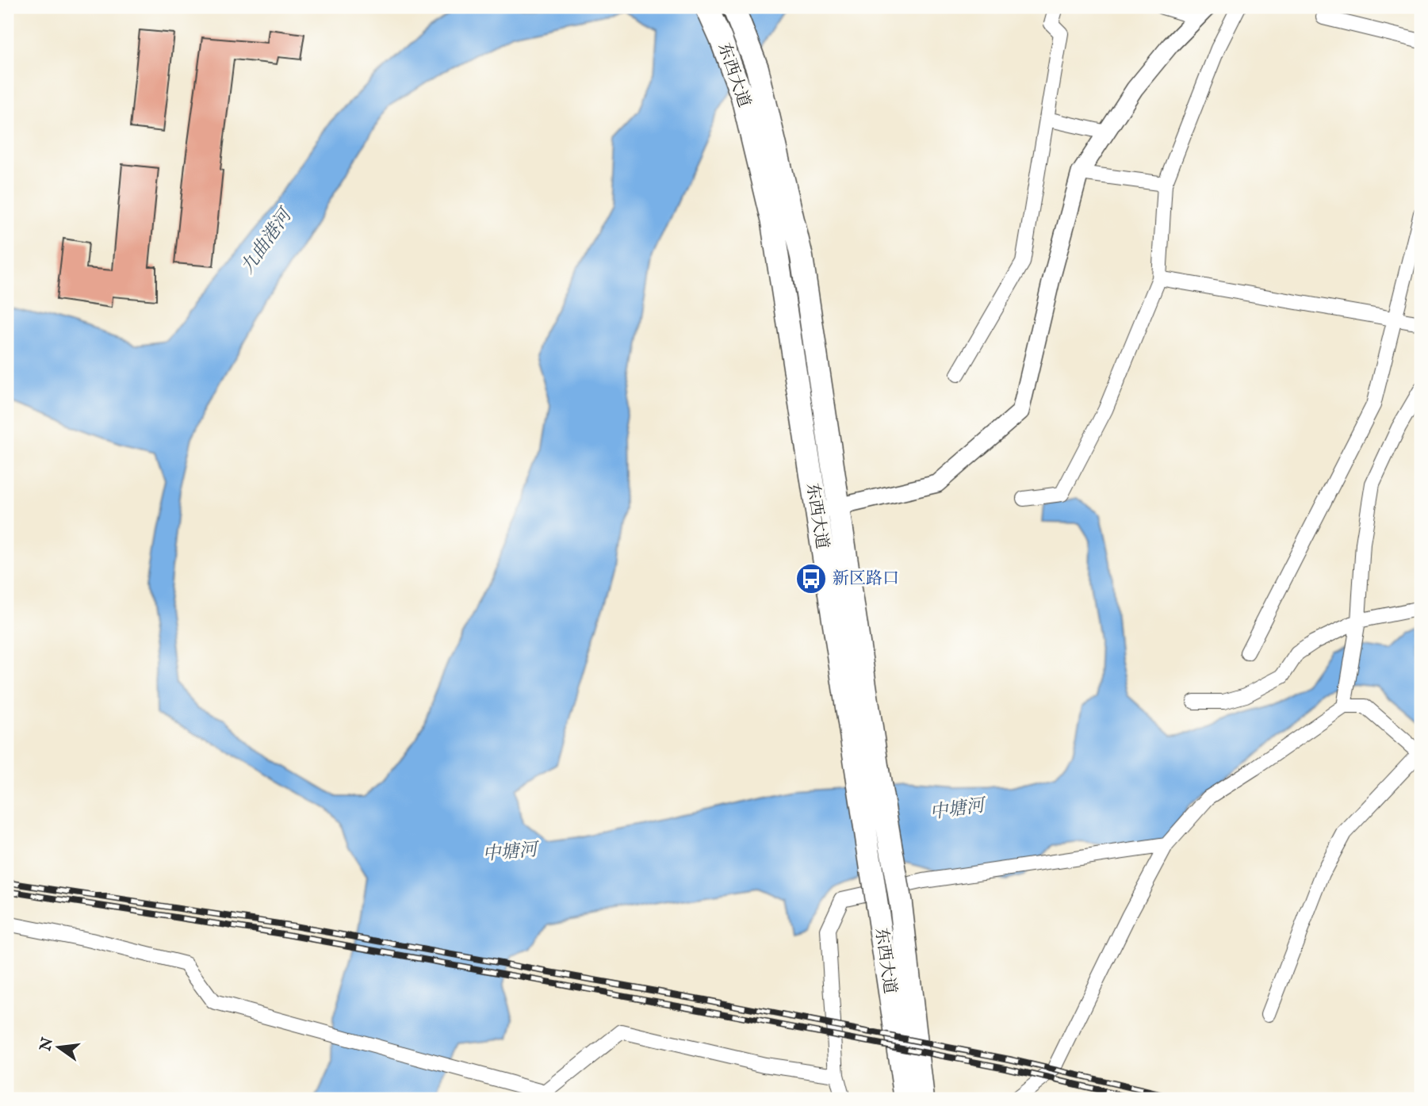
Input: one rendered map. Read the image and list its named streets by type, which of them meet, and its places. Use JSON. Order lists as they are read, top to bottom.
{
  "streets": {
    "main road": ["东西大道"]
  },
  "water": ["九曲港河", "中塘河"],
  "places": {
    "bus stop": ["新区路口"]
  },
  "north": "left"
}
